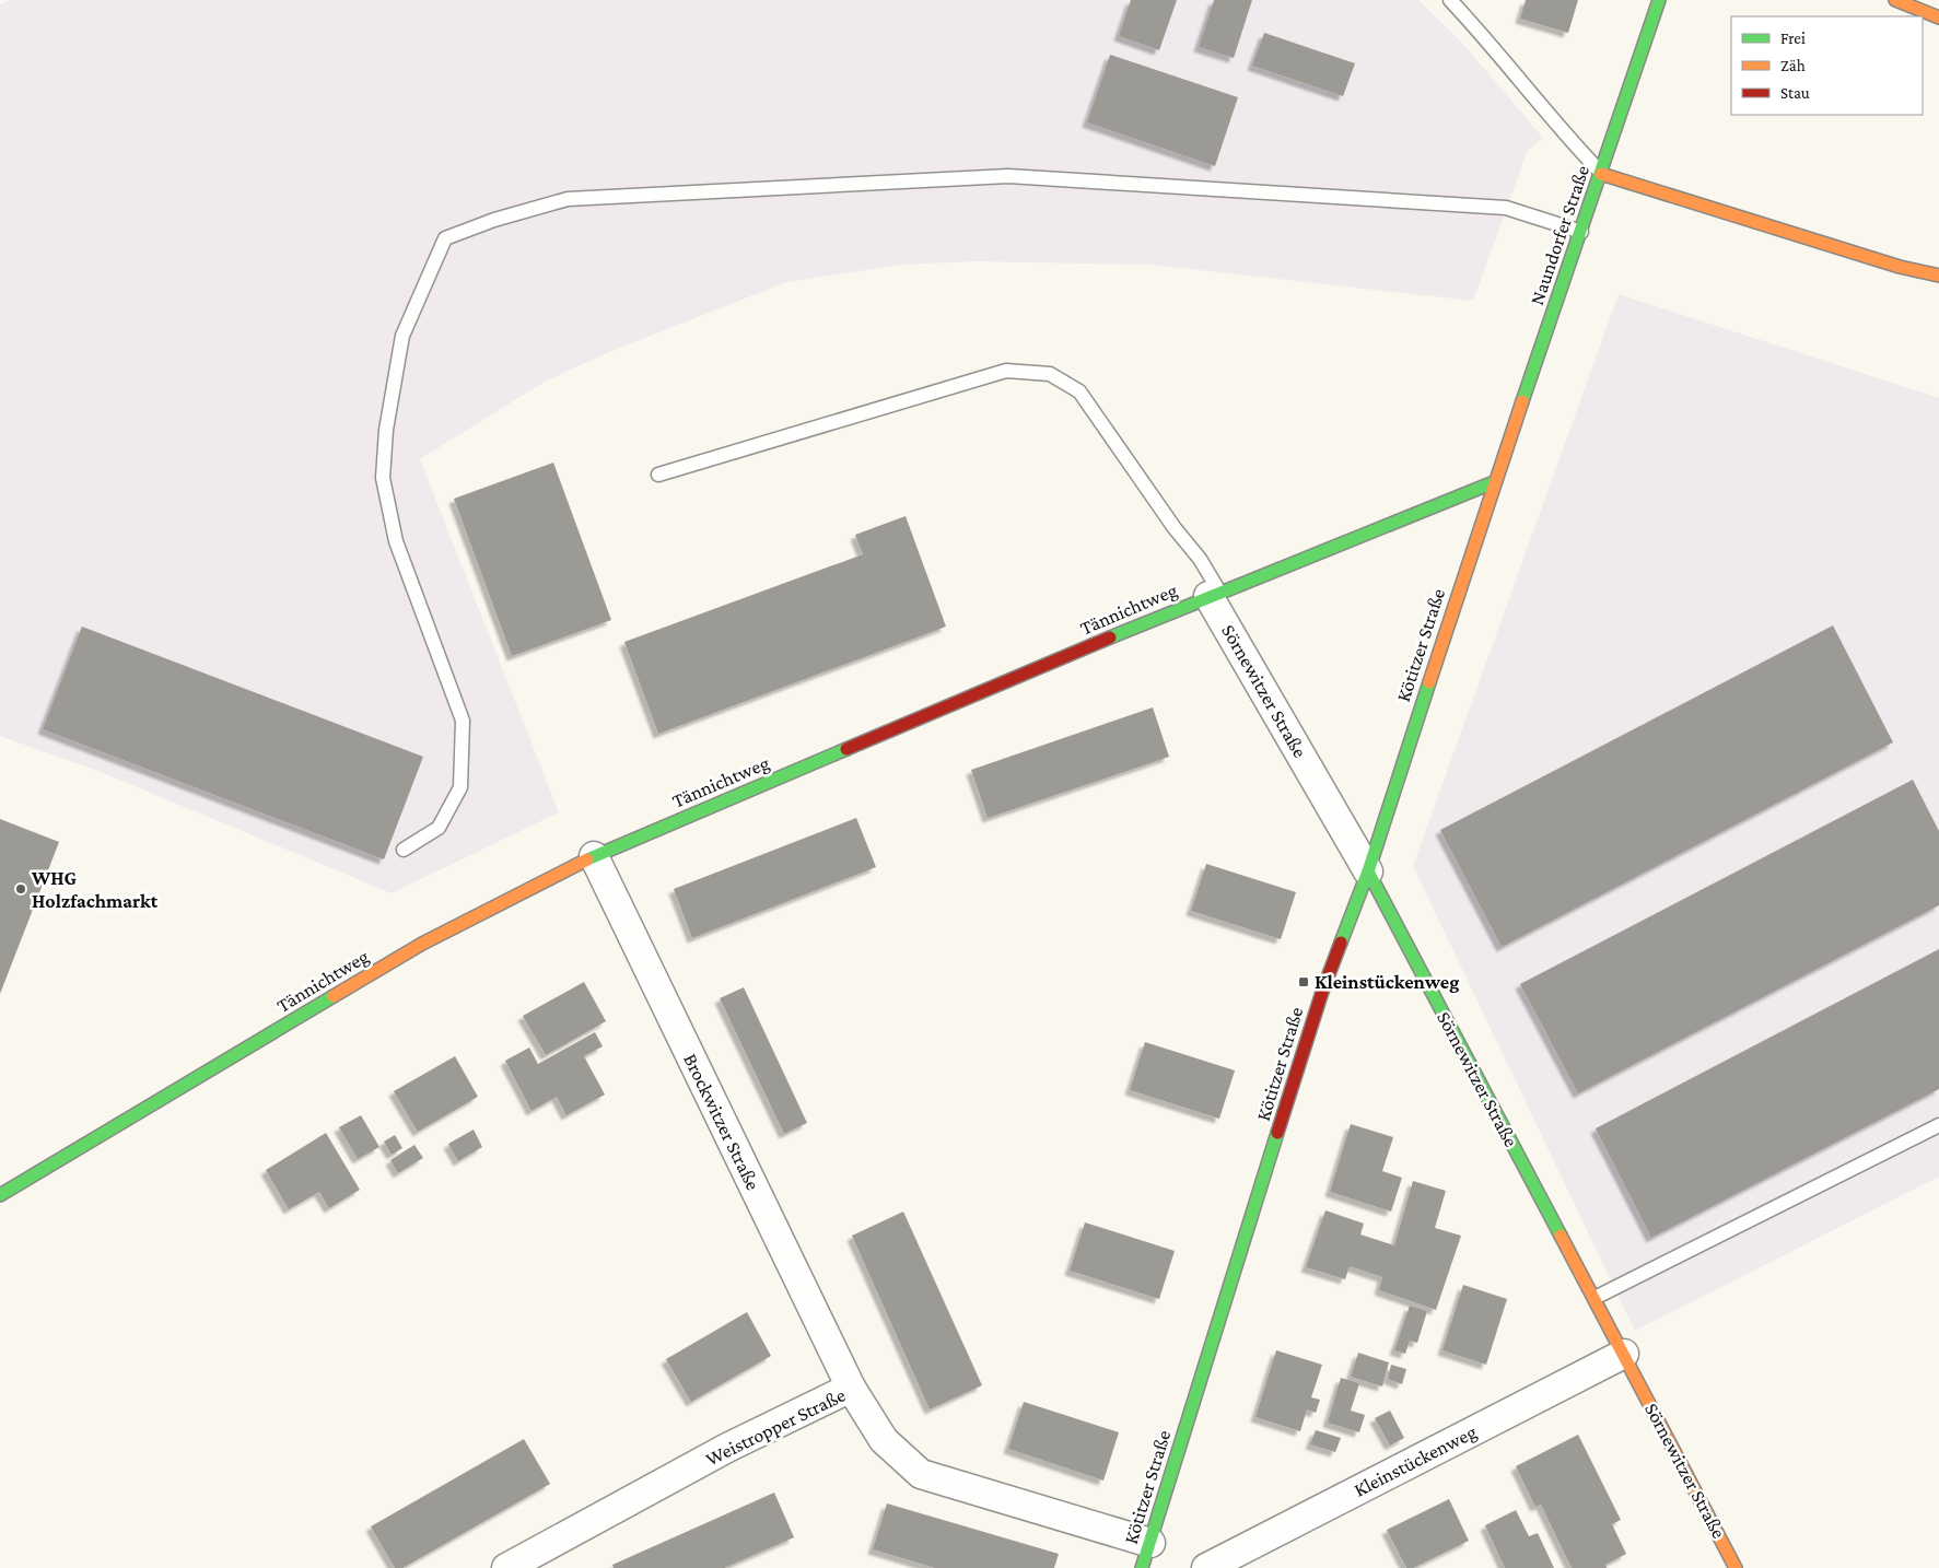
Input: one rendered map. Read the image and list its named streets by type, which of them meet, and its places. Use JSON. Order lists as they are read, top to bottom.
{
  "streets": {
    "street": [
      "Naundorfer Straße",
      "Tännichtweg",
      "Kötitzer Straße",
      "Sörnewitzer Straße",
      "Brockwitzer Straße",
      "Weistropper Straße",
      "Kleinstückenweg"
    ]
  },
  "crossings": [
    ["Naundorfer Straße", "Tännichtweg"],
    ["Naundorfer Straße", "Kötitzer Straße"],
    ["Tännichtweg", "Kötitzer Straße"],
    ["Tännichtweg", "Sörnewitzer Straße"],
    ["Tännichtweg", "Brockwitzer Straße"],
    ["Kötitzer Straße", "Sörnewitzer Straße"],
    ["Kötitzer Straße", "Weistropper Straße"],
    ["Sörnewitzer Straße", "Kleinstückenweg"],
    ["Brockwitzer Straße", "Weistropper Straße"]
  ],
  "places": {
    "other": ["WHG Holzfachmarkt"],
    "transit": ["Kleinstückenweg"]
  },
  "legend": ["Frei", "Zäh", "Stau"]
}
